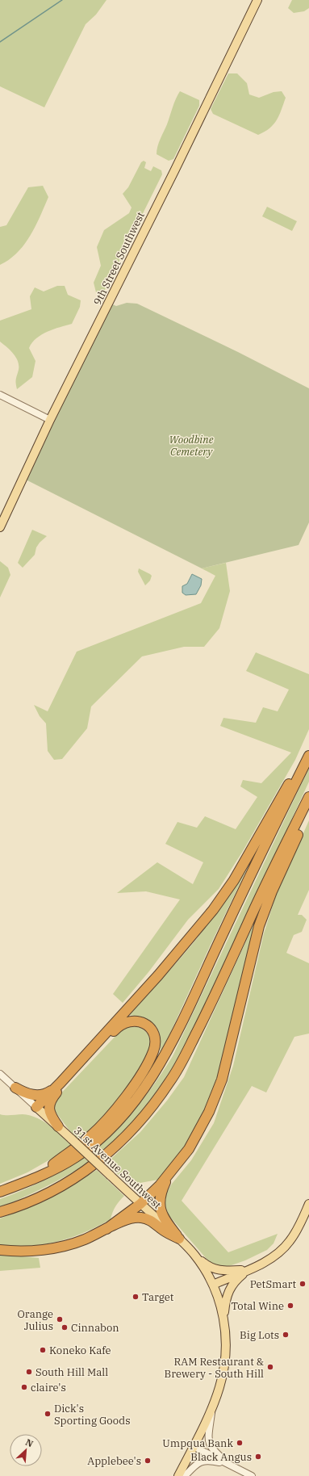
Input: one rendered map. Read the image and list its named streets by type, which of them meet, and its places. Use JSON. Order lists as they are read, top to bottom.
{
  "streets": {
    "main road": ["9th Street Southwest", "31st Avenue Southwest"]
  },
  "parks": ["Woodbine Cemetery"],
  "places": [
    "PetSmart",
    "Target",
    "Total Wine",
    "Orange Julius",
    "Cinnabon",
    "Big Lots",
    "Koneko Kafe",
    "RAM Restaurant & Brewery - South Hill",
    "South Hill Mall",
    "claire's",
    "Dick's Sporting Goods",
    "Umpqua Bank",
    "Black Angus",
    "Applebee's"
  ],
  "north": "top right"
}
